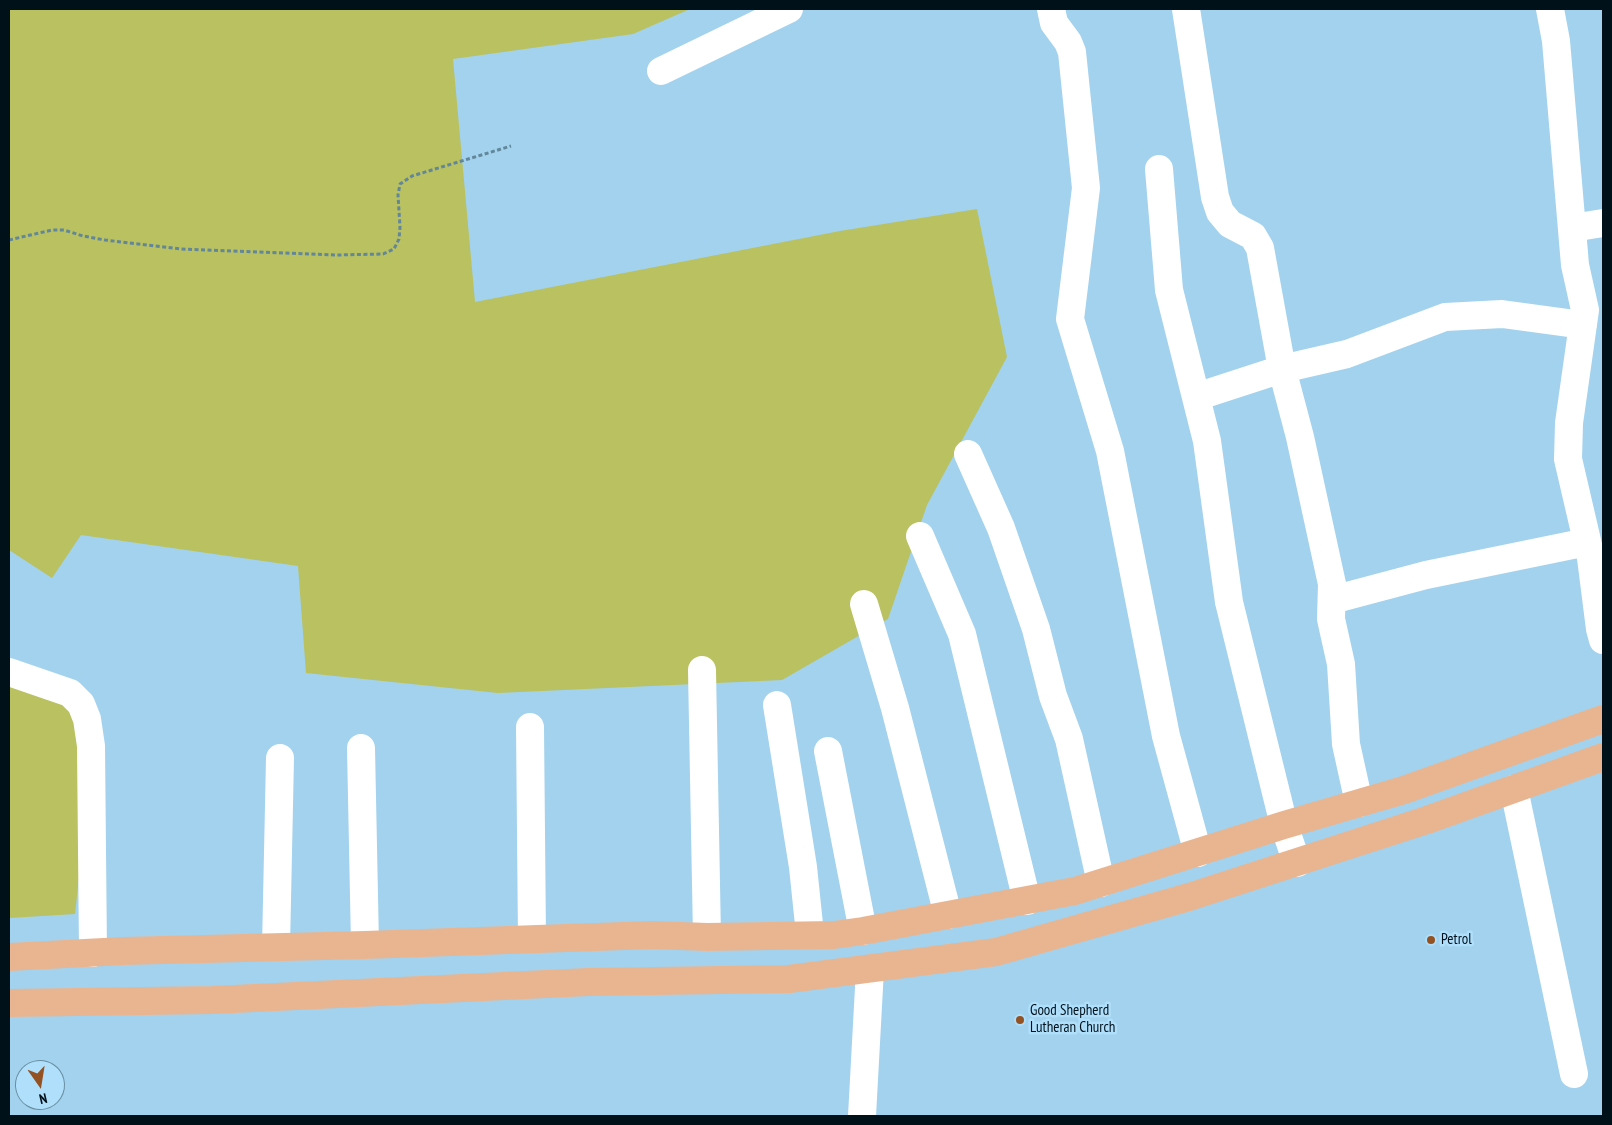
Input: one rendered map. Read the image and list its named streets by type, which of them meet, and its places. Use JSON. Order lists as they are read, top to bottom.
{
  "places": ["Petrol", "Good Shepherd Lutheran Church"],
  "north": "bottom"
}
